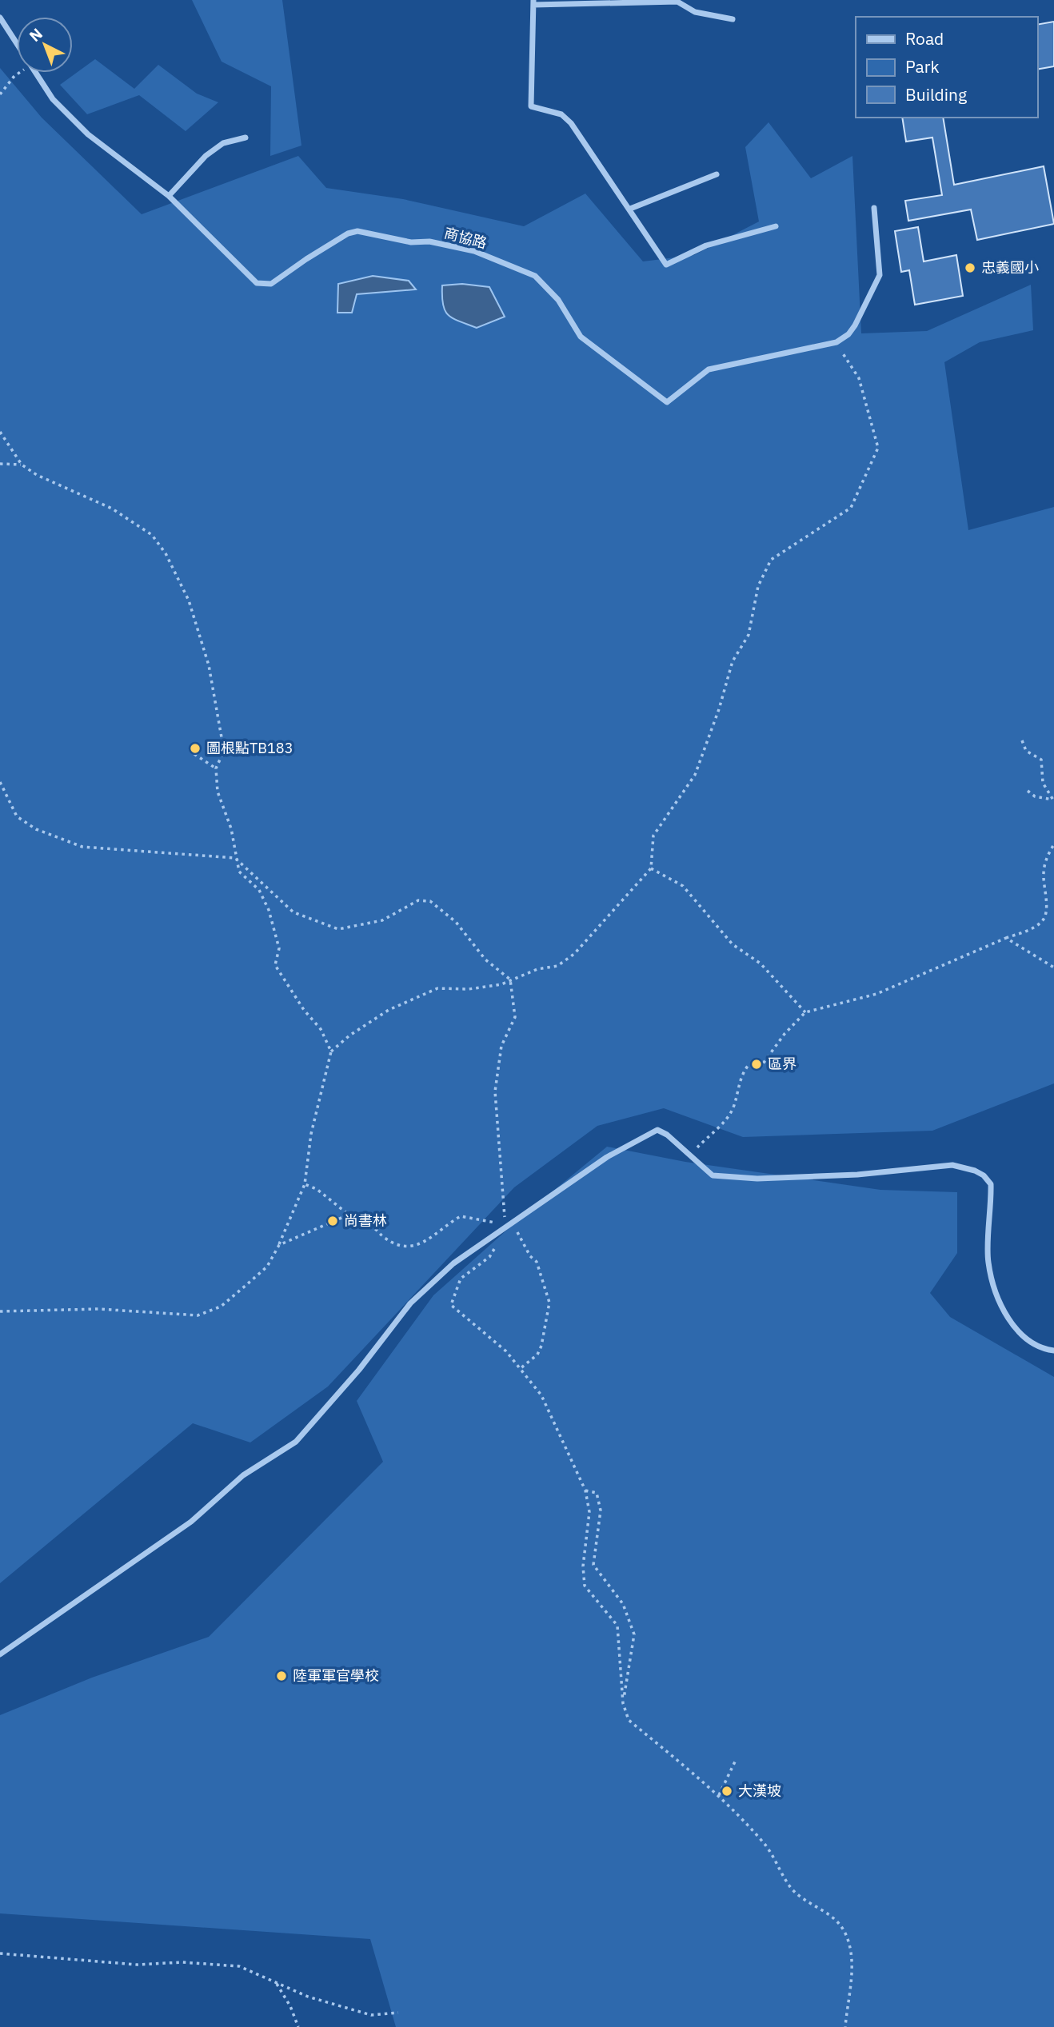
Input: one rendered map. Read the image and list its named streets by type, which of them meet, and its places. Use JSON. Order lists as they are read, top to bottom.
{
  "streets": {
    "street": ["商協路"]
  },
  "places": [
    "忠義國小",
    "圖根點TB183",
    "區界",
    "尚書林",
    "陸軍軍官學校",
    "大漢坡"
  ],
  "legend": ["Road", "Park", "Building"],
  "north": "top left"
}
